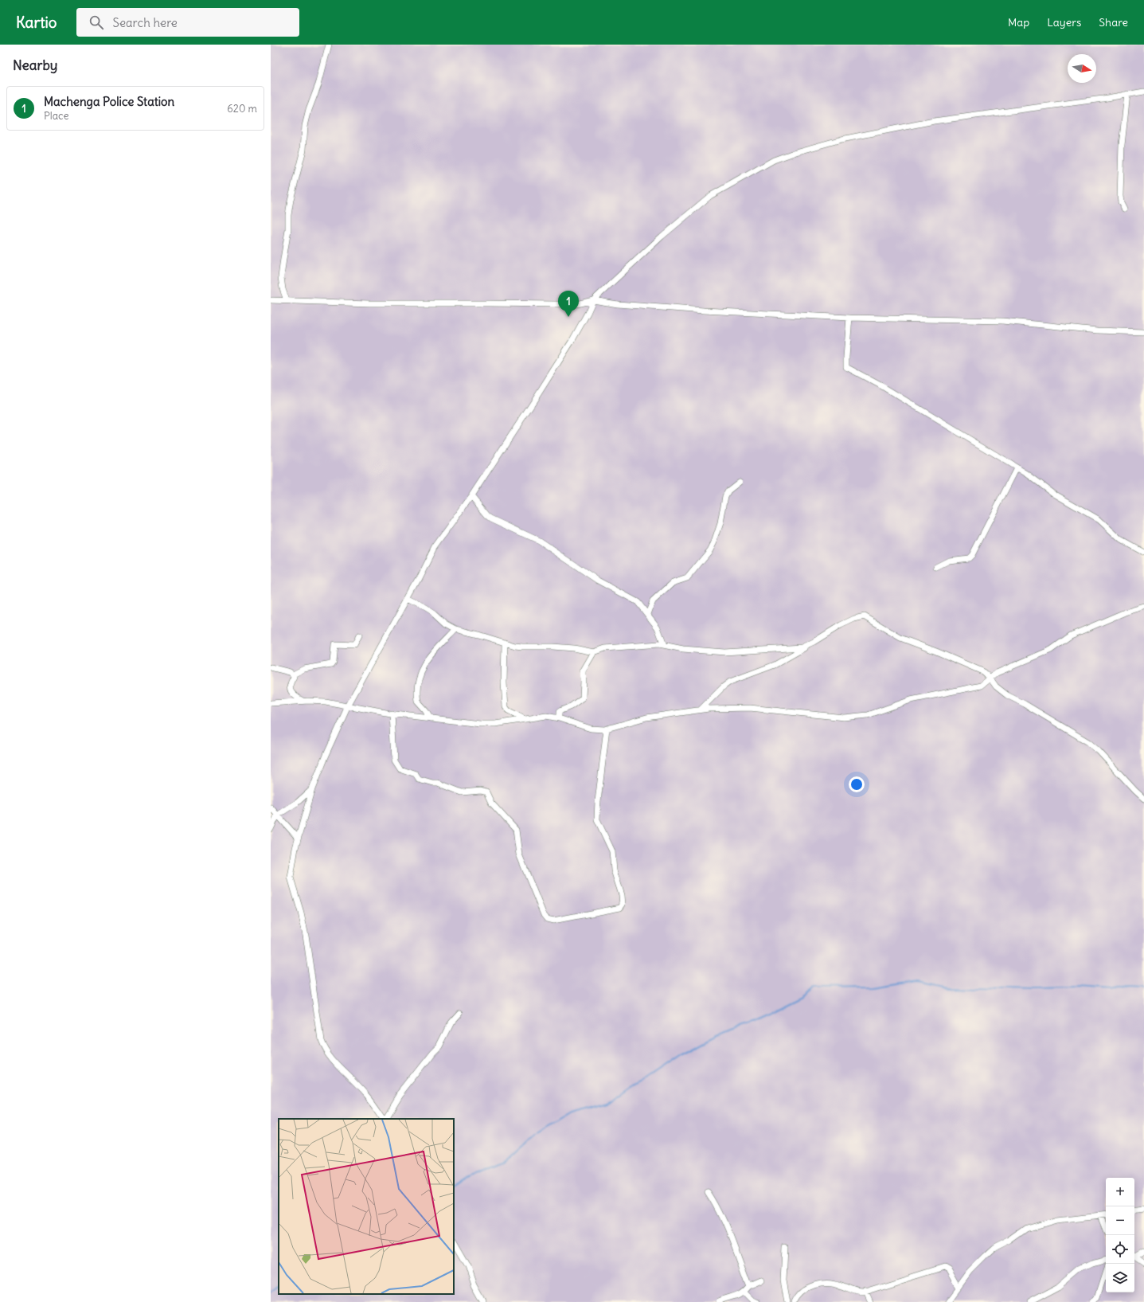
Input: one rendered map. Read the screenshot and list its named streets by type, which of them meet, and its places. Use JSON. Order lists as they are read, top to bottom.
{
  "north": "right",
  "page": {
    "header": "Kartio",
    "search": "Search here",
    "nav": ["Map", "Layers", "Share"],
    "heading": "Nearby",
    "list": [
      {
        "mark": "1",
        "name": "Machenga Police Station",
        "note": "Place",
        "value": "620 m"
      }
    ],
    "pins": "1",
    "map_buttons": ["+", "−"]
  }
}
